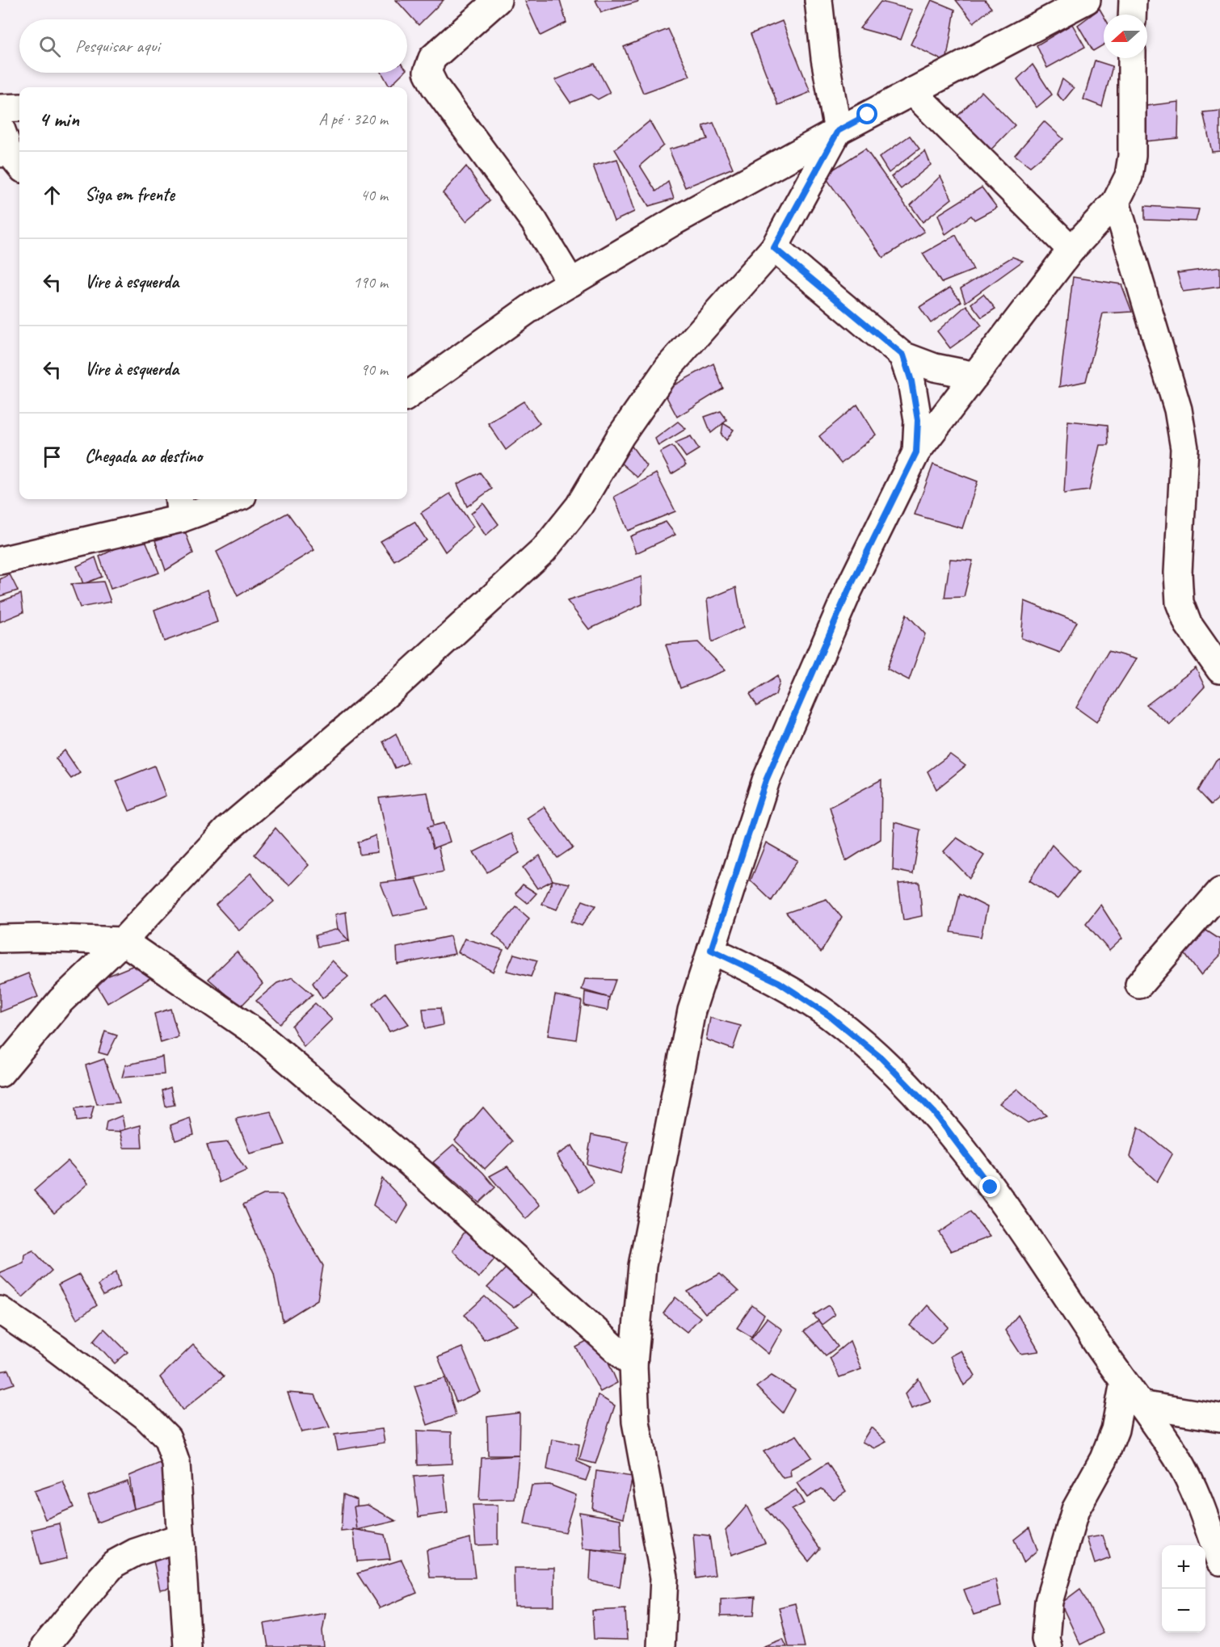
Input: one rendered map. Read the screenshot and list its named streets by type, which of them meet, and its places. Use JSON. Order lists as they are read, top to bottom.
{
  "north": "left",
  "page": {
    "search": "Pesquisar aqui",
    "heading": ["4 min", "A pé · 320 m"],
    "list": [
      ["Siga em frente", "40 m"],
      ["Vire à esquerda", "190 m"],
      ["Vire à esquerda", "90 m"],
      "Chegada ao destino"
    ],
    "map_buttons": ["+", "−"]
  }
}
